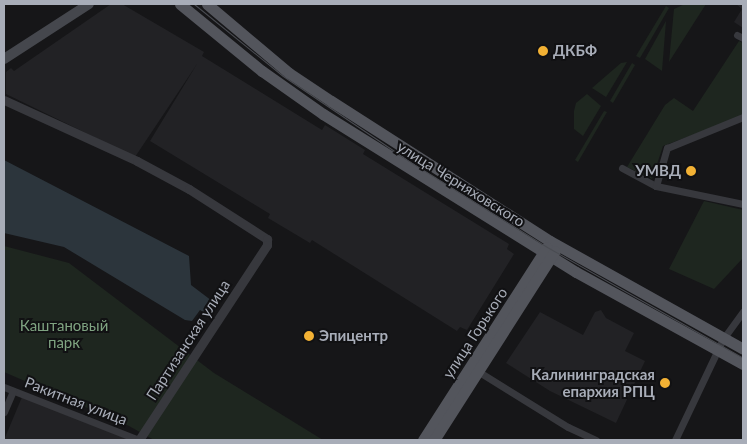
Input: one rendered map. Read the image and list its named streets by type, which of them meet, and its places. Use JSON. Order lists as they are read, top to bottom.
{
  "streets": {
    "main road": ["улица Черняховского", "улица Горького"],
    "street": ["Партизанская улица", "Ракитная улица"]
  },
  "crossings": [
    ["улица Черняховского", "улица Горького"],
    ["Партизанская улица", "Ракитная улица"]
  ],
  "parks": ["Каштановый парк"],
  "places": [
    "ДКБФ",
    "УМВД",
    "Эпицентр",
    "Калининградская епархия РПЦ"
  ]
}
